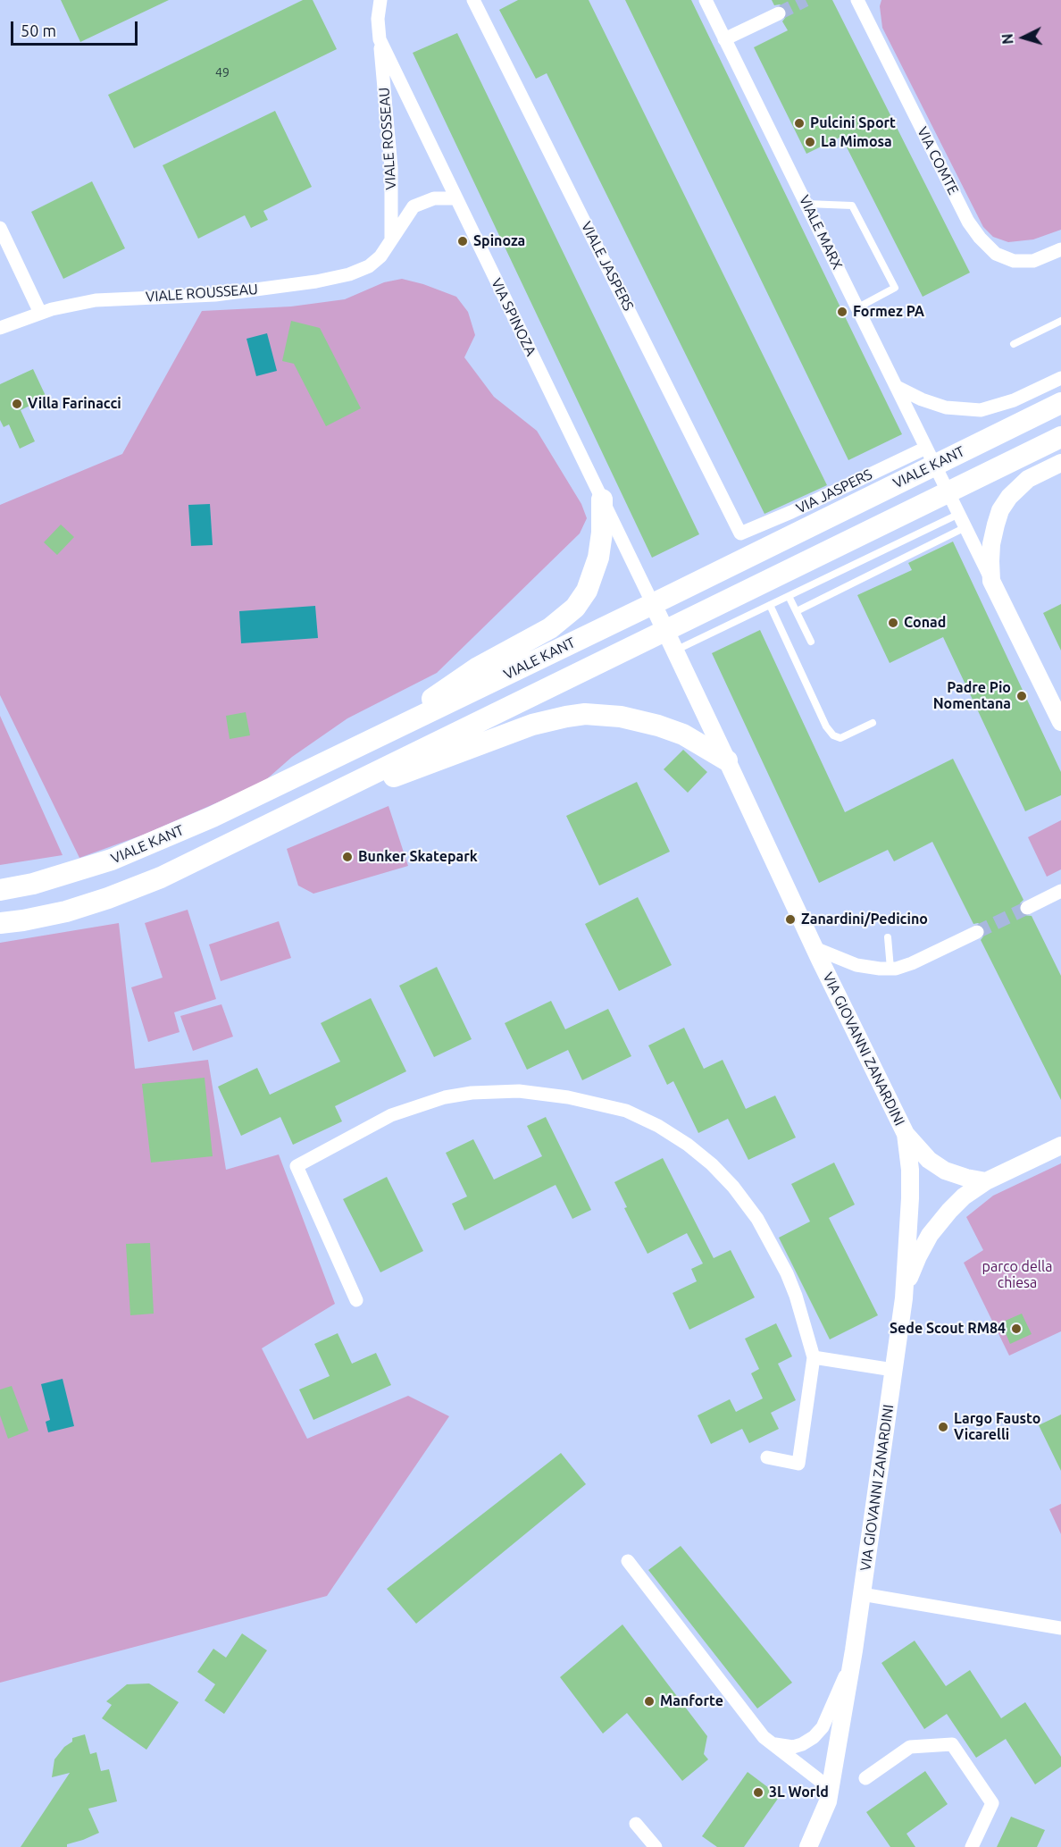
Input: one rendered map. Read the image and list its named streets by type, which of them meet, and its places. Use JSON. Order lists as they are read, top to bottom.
{
  "streets": {
    "main road": ["VIALE KANT"],
    "street": [
      "VIALE ROSSEAU",
      "VIA COMTE",
      "VIALE MARX",
      "VIALE JASPERS",
      "VIALE ROUSSEAU",
      "VIA SPINOZA",
      "VIA JASPERS",
      "VIA GIOVANNI ZANARDINI"
    ]
  },
  "crossings": [
    ["VIALE ROSSEAU", "VIALE ROUSSEAU"],
    ["VIALE ROSSEAU", "VIA SPINOZA"],
    ["VIALE MARX", "VIALE KANT"],
    ["VIALE MARX", "VIA JASPERS"],
    ["VIALE JASPERS", "VIA JASPERS"],
    ["VIALE ROUSSEAU", "VIA SPINOZA"],
    ["VIA SPINOZA", "VIALE KANT"],
    ["VIA SPINOZA", "VIA GIOVANNI ZANARDINI"],
    ["VIALE KANT", "VIA JASPERS"],
    ["VIALE KANT", "VIA GIOVANNI ZANARDINI"]
  ],
  "parks": ["parco della chiesa"],
  "places": [
    "Pulcini Sport",
    "La Mimosa",
    "Spinoza",
    "Formez PA",
    "Villa Farinacci",
    "Conad",
    "Padre Pio Nomentana",
    "Bunker Skatepark",
    "Zanardini/Pedicino",
    "Sede Scout RM84",
    "Largo Fausto Vicarelli",
    "Manforte",
    "3L World"
  ],
  "house_numbers": ["49"],
  "scale_bar": "50 m",
  "north": "left"
}
